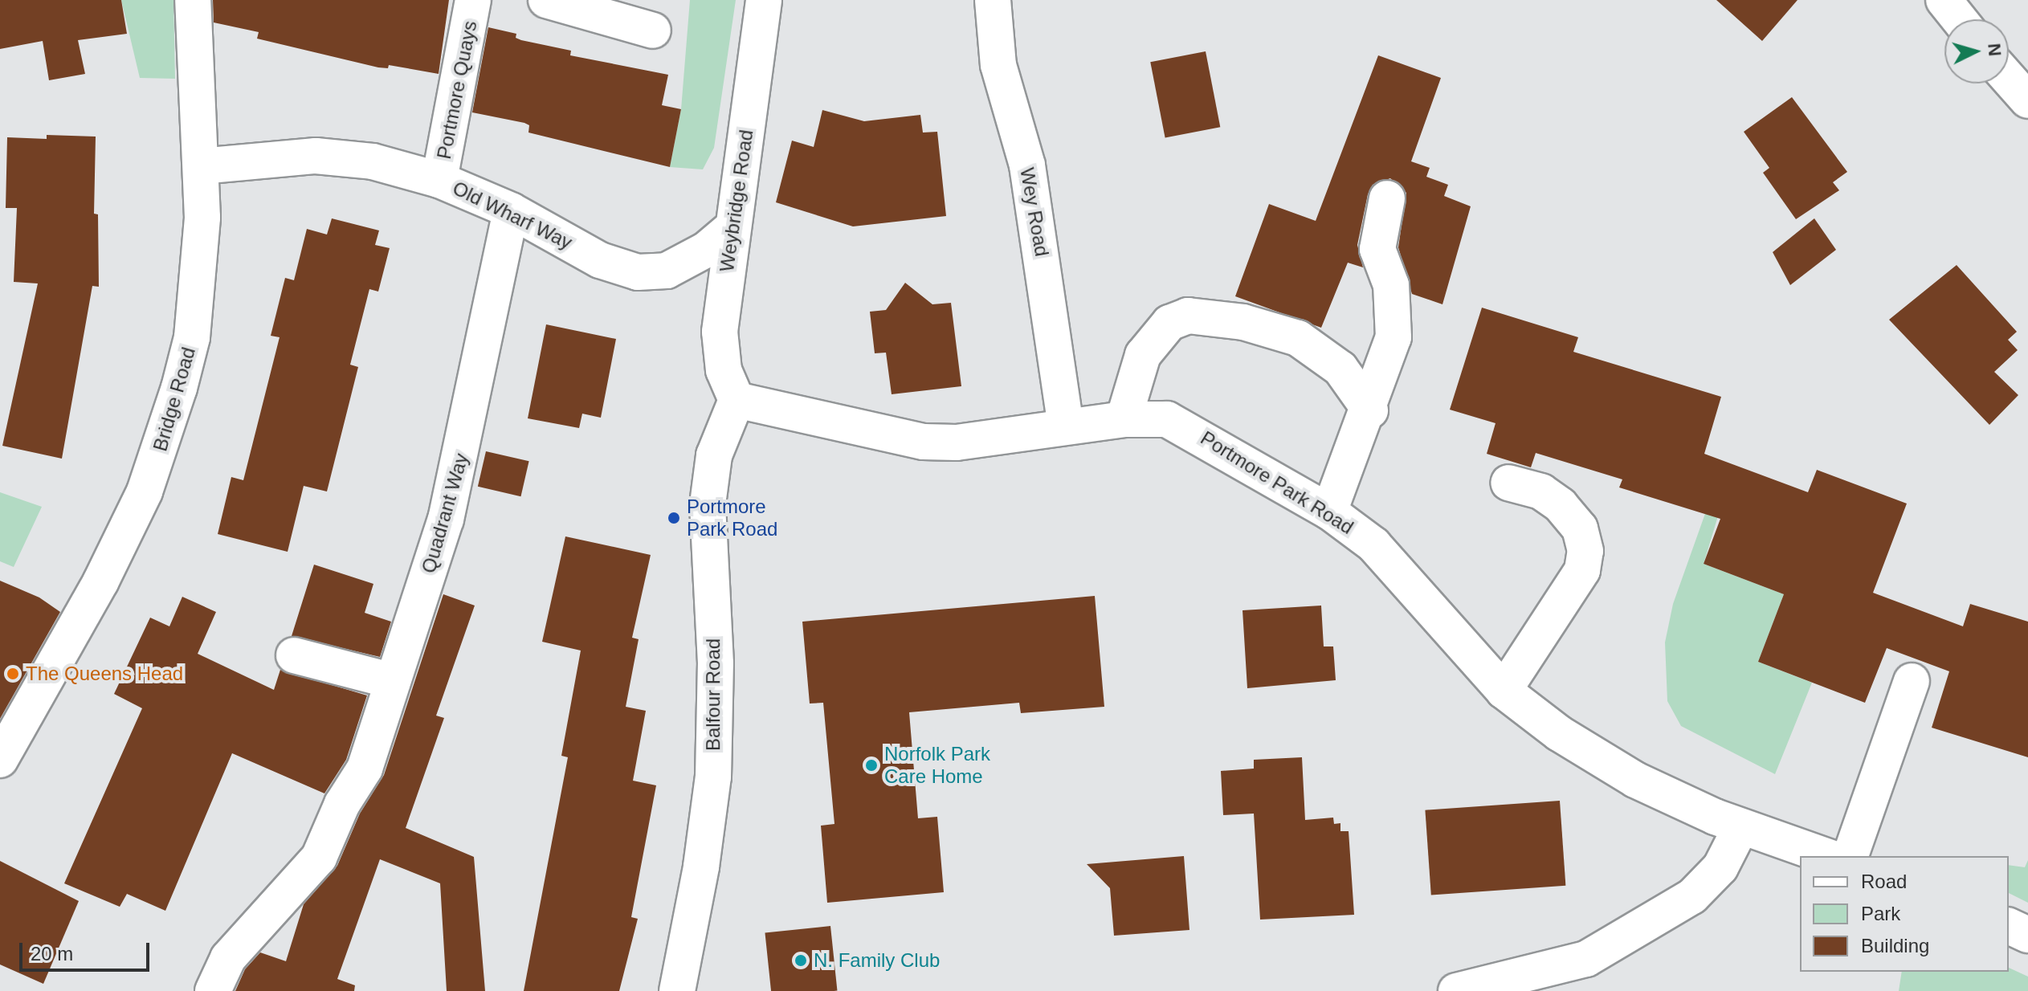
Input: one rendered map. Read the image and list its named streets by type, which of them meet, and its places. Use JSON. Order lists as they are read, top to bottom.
{
  "streets": {
    "street": [
      "Portmore Quays",
      "Weybridge Road",
      "Wey Road",
      "Old Wharf Way",
      "Bridge Road",
      "Portmore Park Road",
      "Quadrant Way",
      "Balfour Road"
    ]
  },
  "crossings": [
    ["Portmore Quays", "Old Wharf Way"],
    ["Weybridge Road", "Old Wharf Way"],
    ["Weybridge Road", "Portmore Park Road"],
    ["Weybridge Road", "Balfour Road"],
    ["Wey Road", "Portmore Park Road"],
    ["Old Wharf Way", "Bridge Road"],
    ["Old Wharf Way", "Quadrant Way"],
    ["Portmore Park Road", "Balfour Road"]
  ],
  "places": [
    "Portmore Park Road",
    "The Queens Head",
    "Norfolk Park Care Home",
    "N. Family Club"
  ],
  "legend": ["Road", "Park", "Building"],
  "scale_bar": "20 m",
  "north": "right"
}
